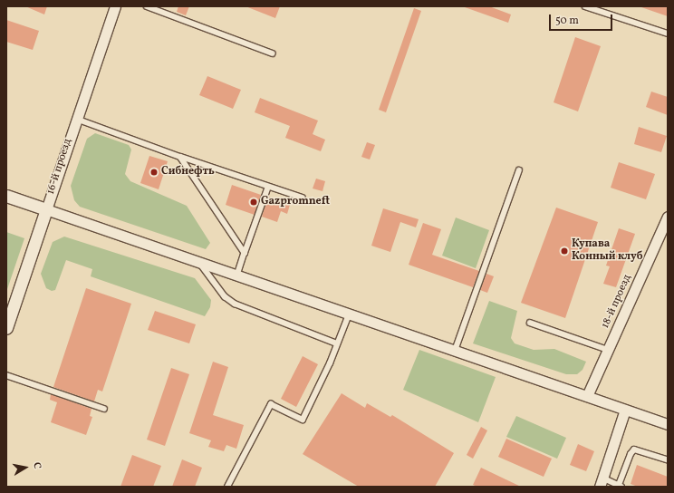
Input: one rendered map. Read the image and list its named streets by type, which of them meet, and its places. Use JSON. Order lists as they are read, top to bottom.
{
  "streets": {
    "street": ["16-й проезд", "18-й проезд"]
  },
  "places": ["Сибнефть", "Gazpromneft", "Купава Конный клуб"],
  "scale_bar": "50 m",
  "north": "right"
}
